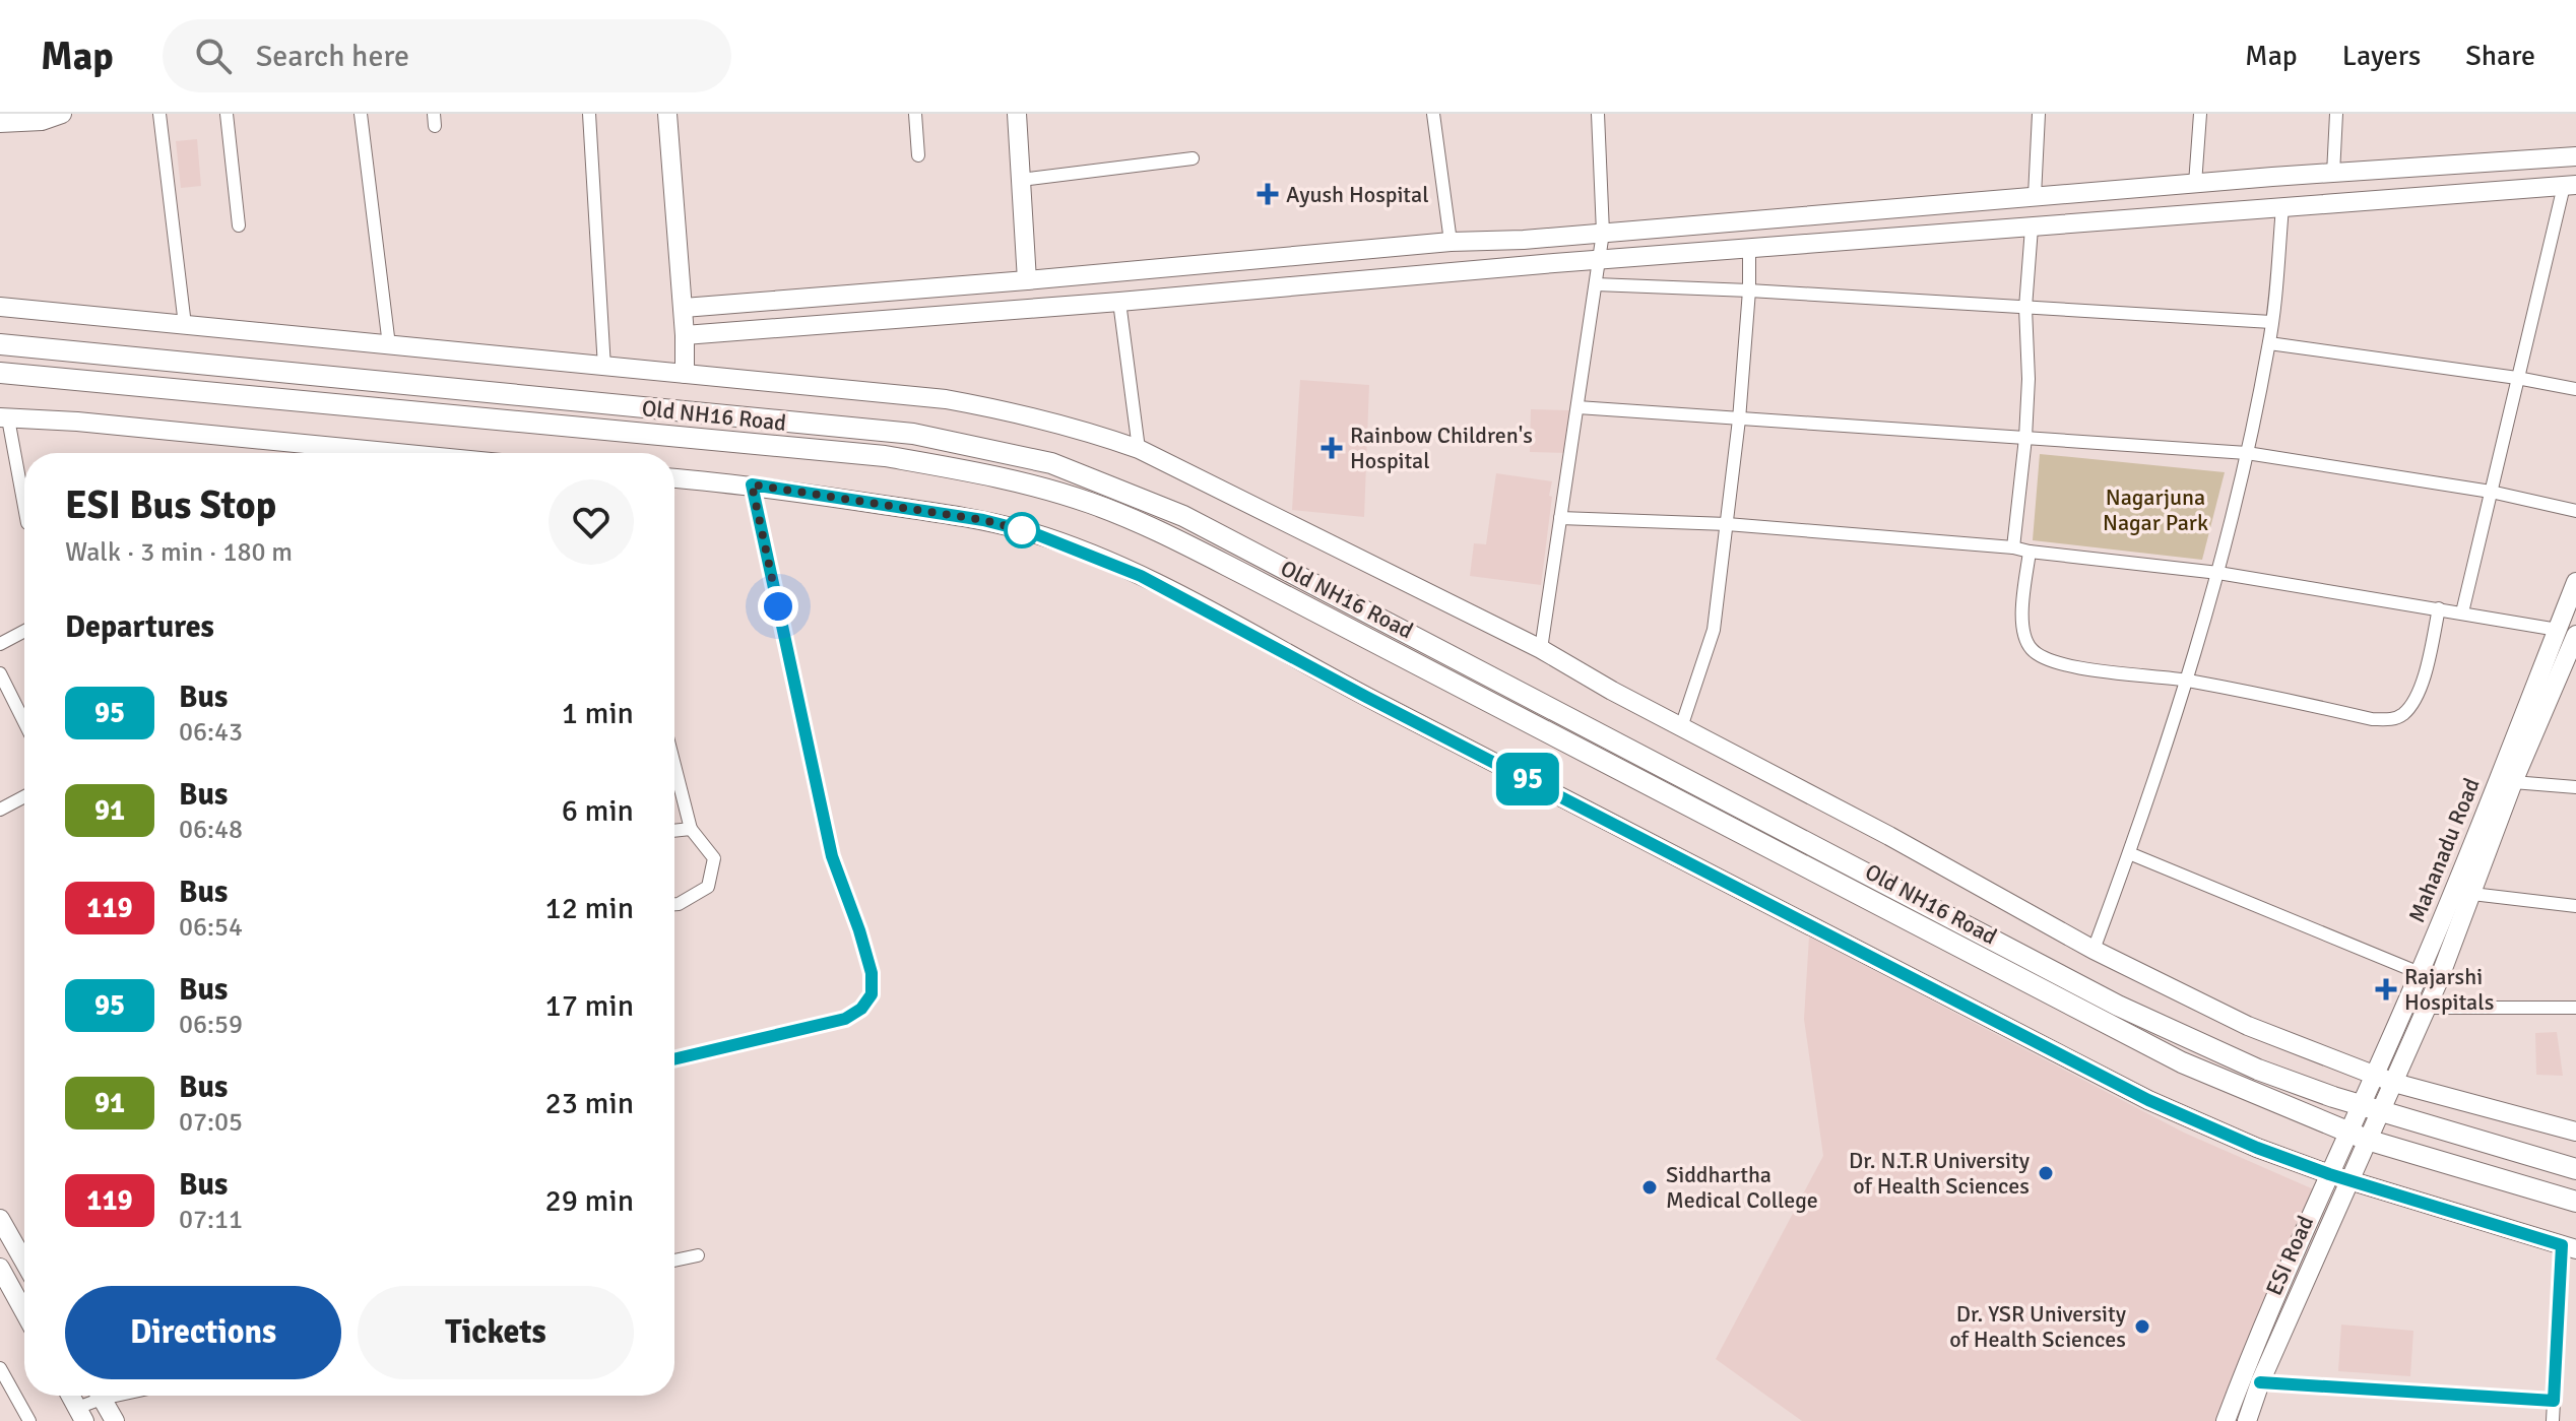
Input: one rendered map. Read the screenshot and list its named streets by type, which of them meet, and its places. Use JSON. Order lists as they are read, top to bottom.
{
  "streets": {
    "main road": ["Old NH16 Road"],
    "street": ["Mahanadu Road", "ESI Road"]
  },
  "crossings": [
    ["Old NH16 Road", "Mahanadu Road"],
    ["Old NH16 Road", "ESI Road"],
    ["Mahanadu Road", "ESI Road"]
  ],
  "parks": ["Nagarjuna Nagar Park"],
  "places": {
    "health": ["Ayush Hospital", "Rainbow Children's Hospital", "Rajarshi Hospitals"],
    "other": ["Dr. N.T.R University of Health Sciences", "Siddhartha Medical College", "Dr. YSR University of Health Sciences"]
  },
  "lines": ["bus line 95"],
  "page": {
    "header": "Map",
    "search": "Search here",
    "nav": ["Map", "Layers", "Share"],
    "on_map": "95",
    "heading": [
      ["ESI Bus Stop", "Walk · 3 min · 180 m"],
      "Departures"
    ],
    "list": [
      {
        "mark": "95",
        "name": "Bus",
        "note": "06:43",
        "value": "1 min"
      },
      {
        "mark": "91",
        "name": "Bus",
        "note": "06:48",
        "value": "6 min"
      },
      {
        "mark": "119",
        "name": "Bus",
        "note": "06:54",
        "value": "12 min"
      },
      {
        "mark": "95",
        "name": "Bus",
        "note": "06:59",
        "value": "17 min"
      },
      {
        "mark": "91",
        "name": "Bus",
        "note": "07:05",
        "value": "23 min"
      },
      {
        "mark": "119",
        "name": "Bus",
        "note": "07:11",
        "value": "29 min"
      }
    ],
    "buttons": ["Directions", "Tickets"]
  }
}
